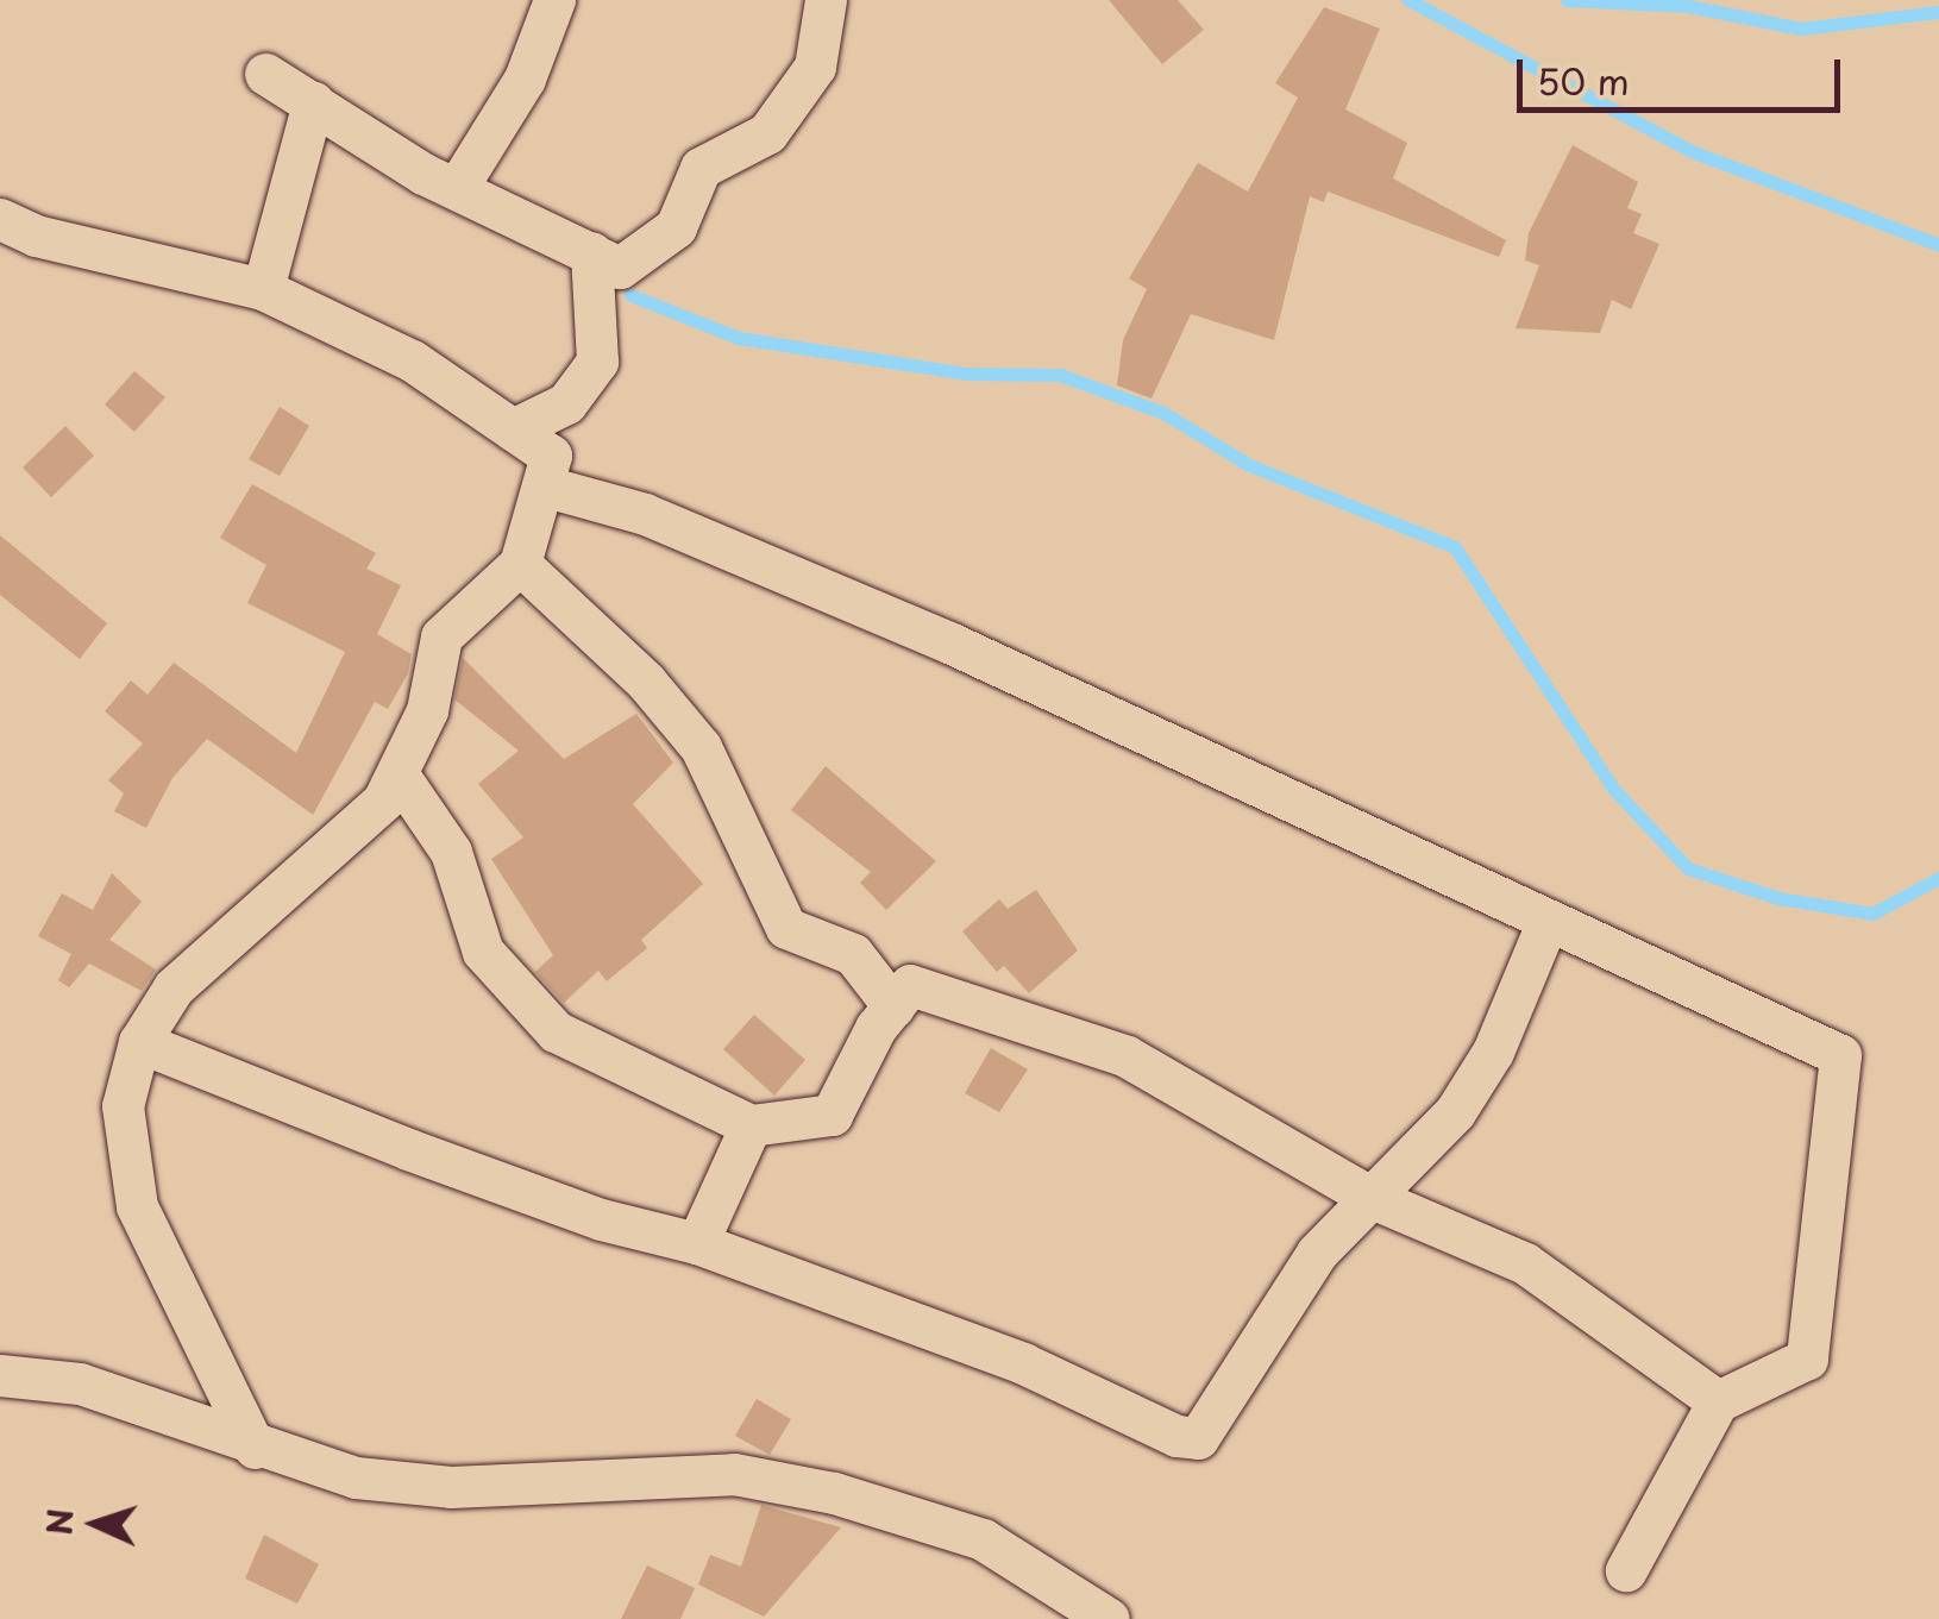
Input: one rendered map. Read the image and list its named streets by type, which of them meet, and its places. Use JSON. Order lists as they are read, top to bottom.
{
  "scale_bar": "50 m",
  "north": "left"
}
